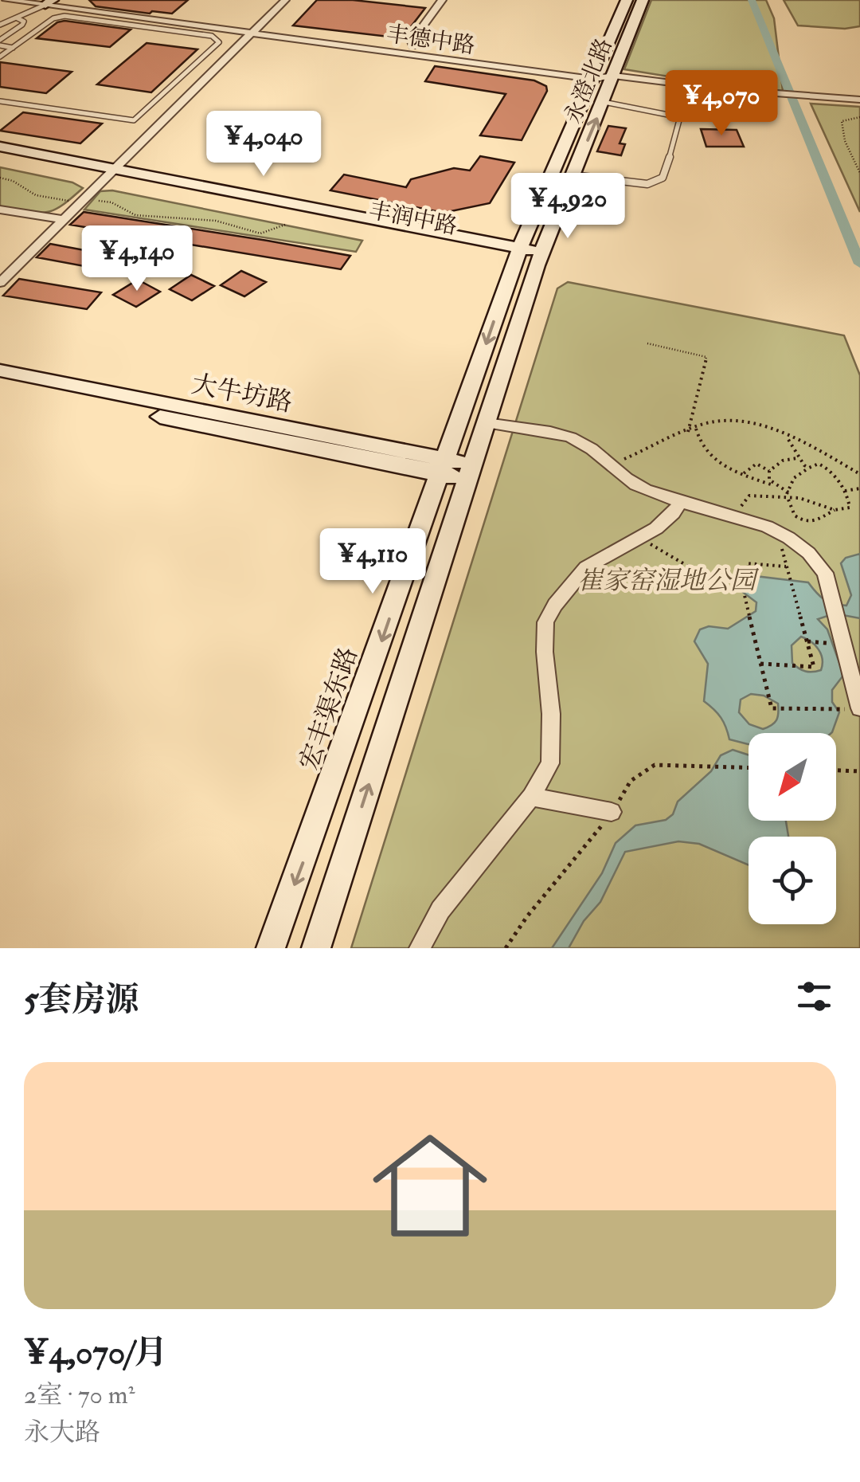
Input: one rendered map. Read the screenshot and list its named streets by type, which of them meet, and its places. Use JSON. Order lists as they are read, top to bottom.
{
  "streets": {
    "street": [
      "丰德中路",
      "永澄北路",
      "丰润中路",
      "大牛坊路",
      "宏丰渠东路"
    ]
  },
  "crossings": [
    ["丰德中路", "永澄北路"],
    ["永澄北路", "丰润中路"],
    ["永澄北路", "宏丰渠东路"],
    ["丰润中路", "宏丰渠东路"],
    ["大牛坊路", "宏丰渠东路"]
  ],
  "parks": ["崔家窑湿地公园"],
  "north": "bottom left",
  "page": {
    "price": [
      "¥4,070",
      "¥4,040",
      "¥4,920",
      "¥4,140",
      "¥4,110"
    ],
    "heading": "5套房源",
    "list": [
      {
        "name": "¥4,070/月",
        "note": "2室 · 70 m² · 永大路"
      }
    ]
  }
}
